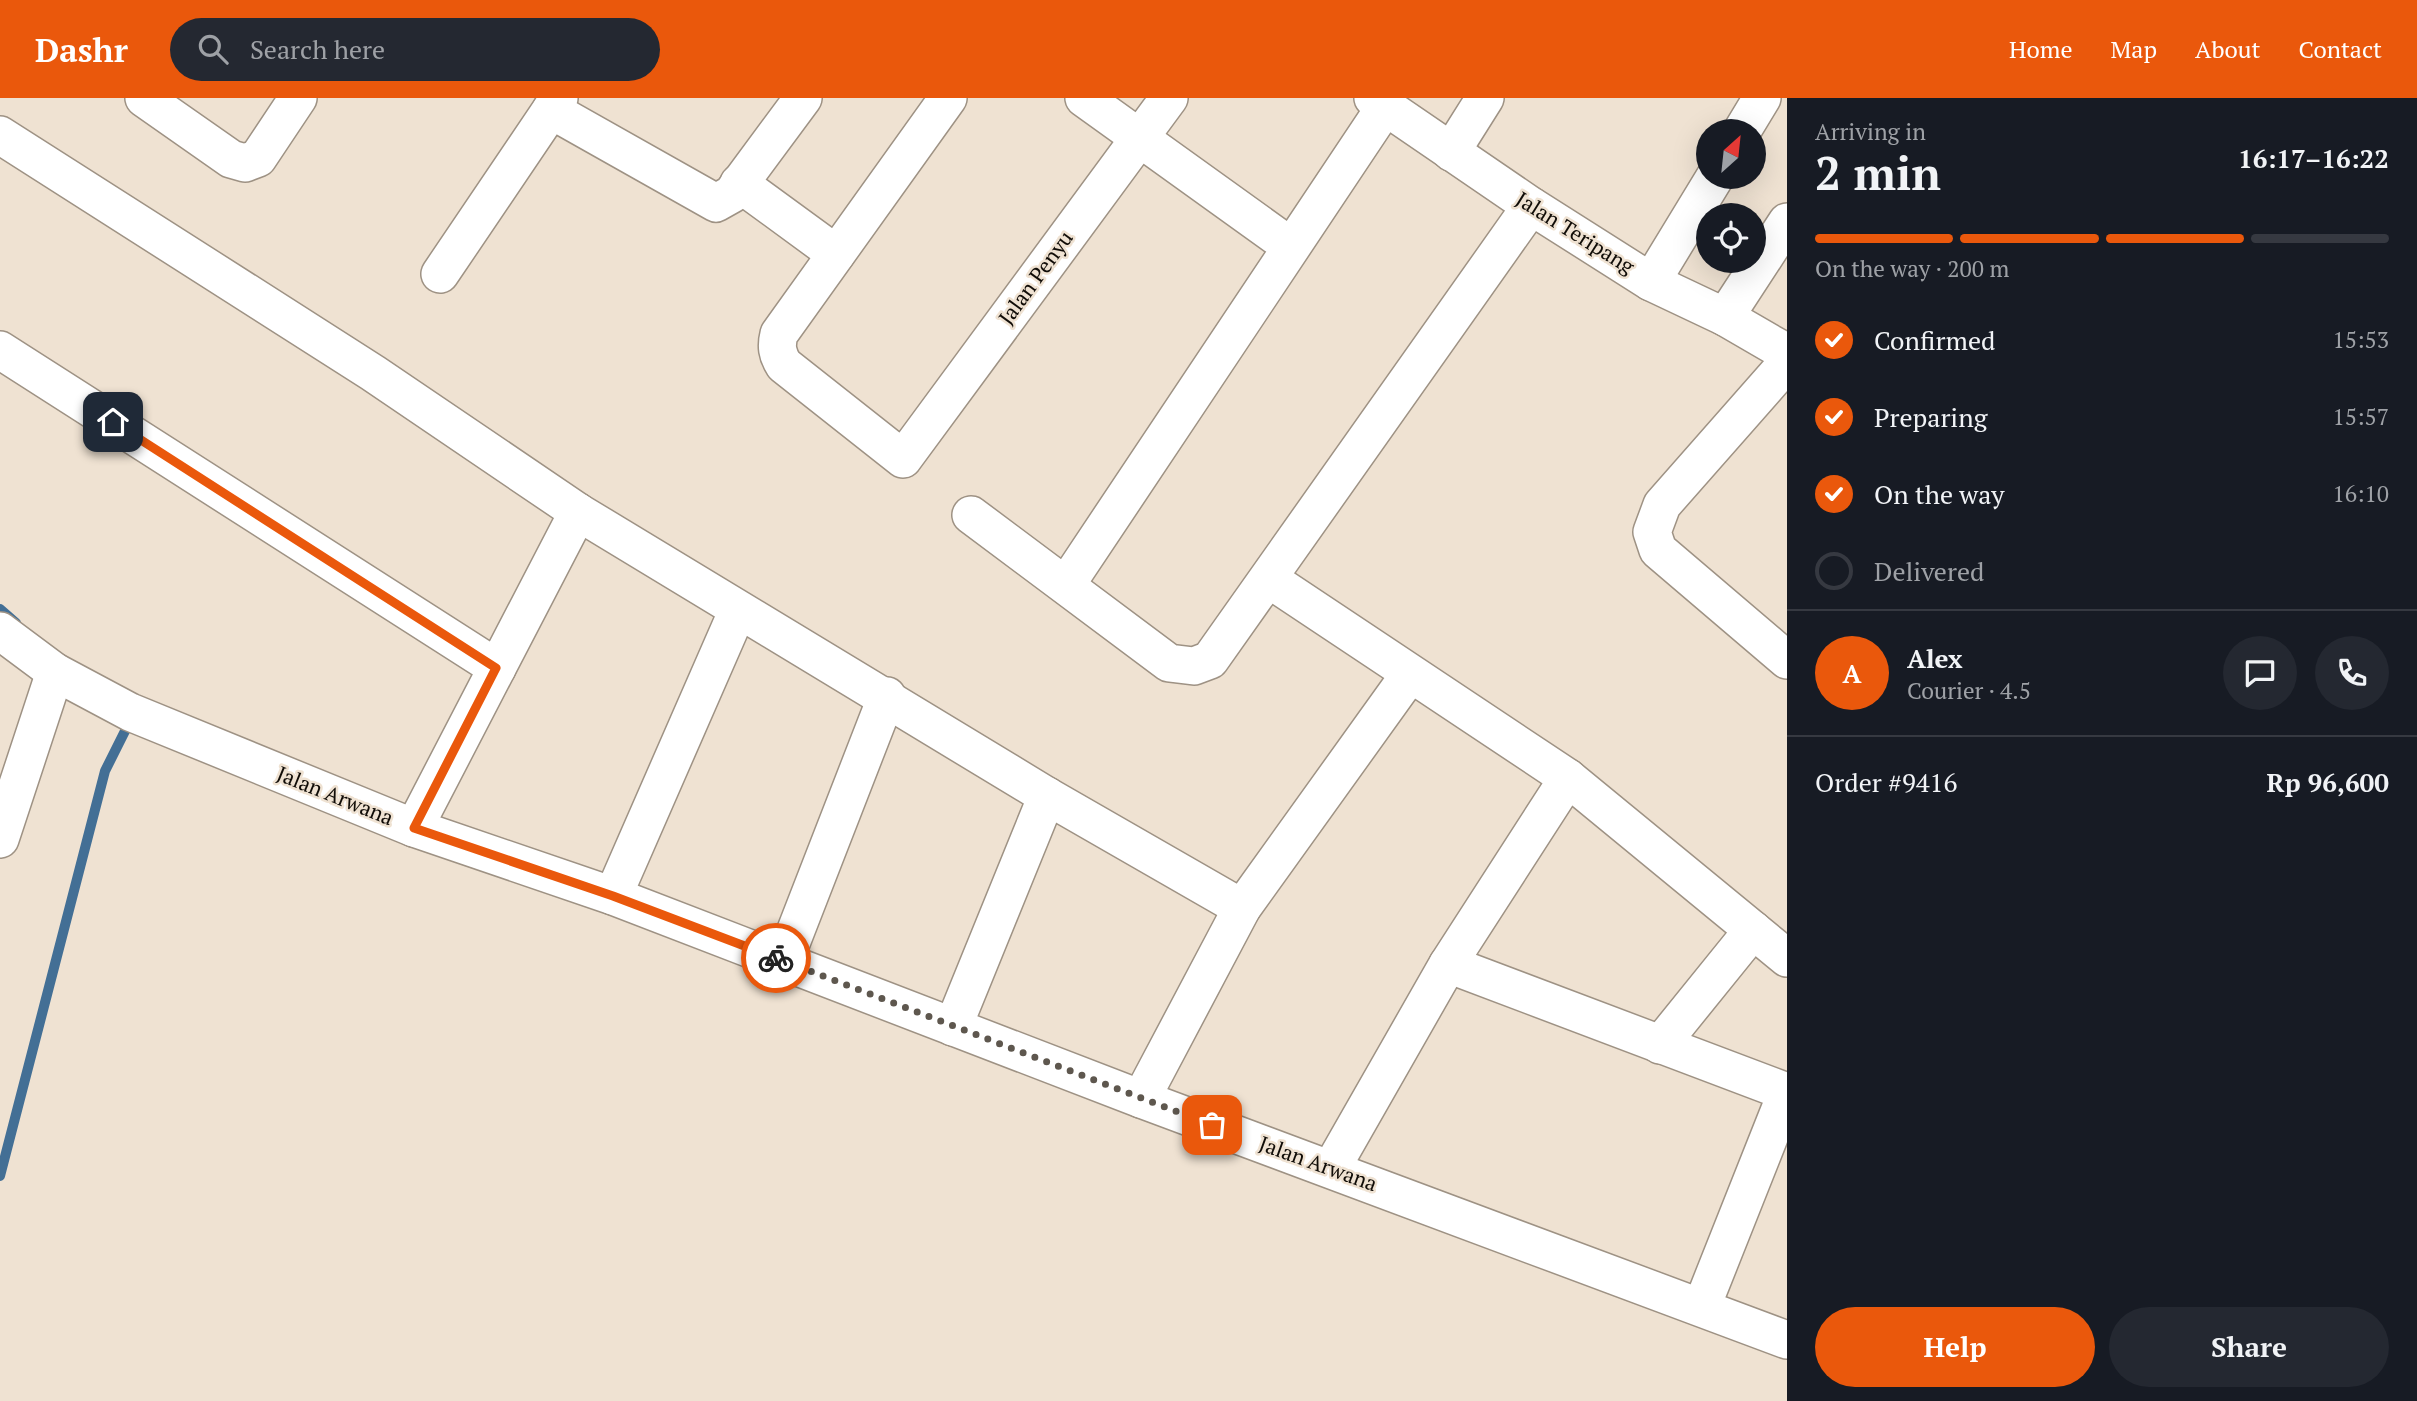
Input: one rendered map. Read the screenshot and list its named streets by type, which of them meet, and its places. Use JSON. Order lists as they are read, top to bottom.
{
  "streets": {
    "street": ["Jalan Teripang", "Jalan Penyu", "Jalan Arwana"]
  },
  "north": "top right",
  "page": {
    "header": "Dashr",
    "search": "Search here",
    "nav": [
      "Home",
      "Map",
      "About",
      "Contact"
    ],
    "heading": ["2 min", "Arriving in", "16:17–16:22"],
    "panel": [
      "Alex",
      "Courier · 4.5",
      "Order #9416",
      "Rp 96,600"
    ],
    "bar": "On the way · 200 m",
    "list": [
      ["Confirmed", "15:53"],
      ["Preparing", "15:57"],
      ["On the way", "16:10"],
      "Delivered"
    ],
    "round": "A",
    "buttons": ["Help", "Share"]
  }
}
